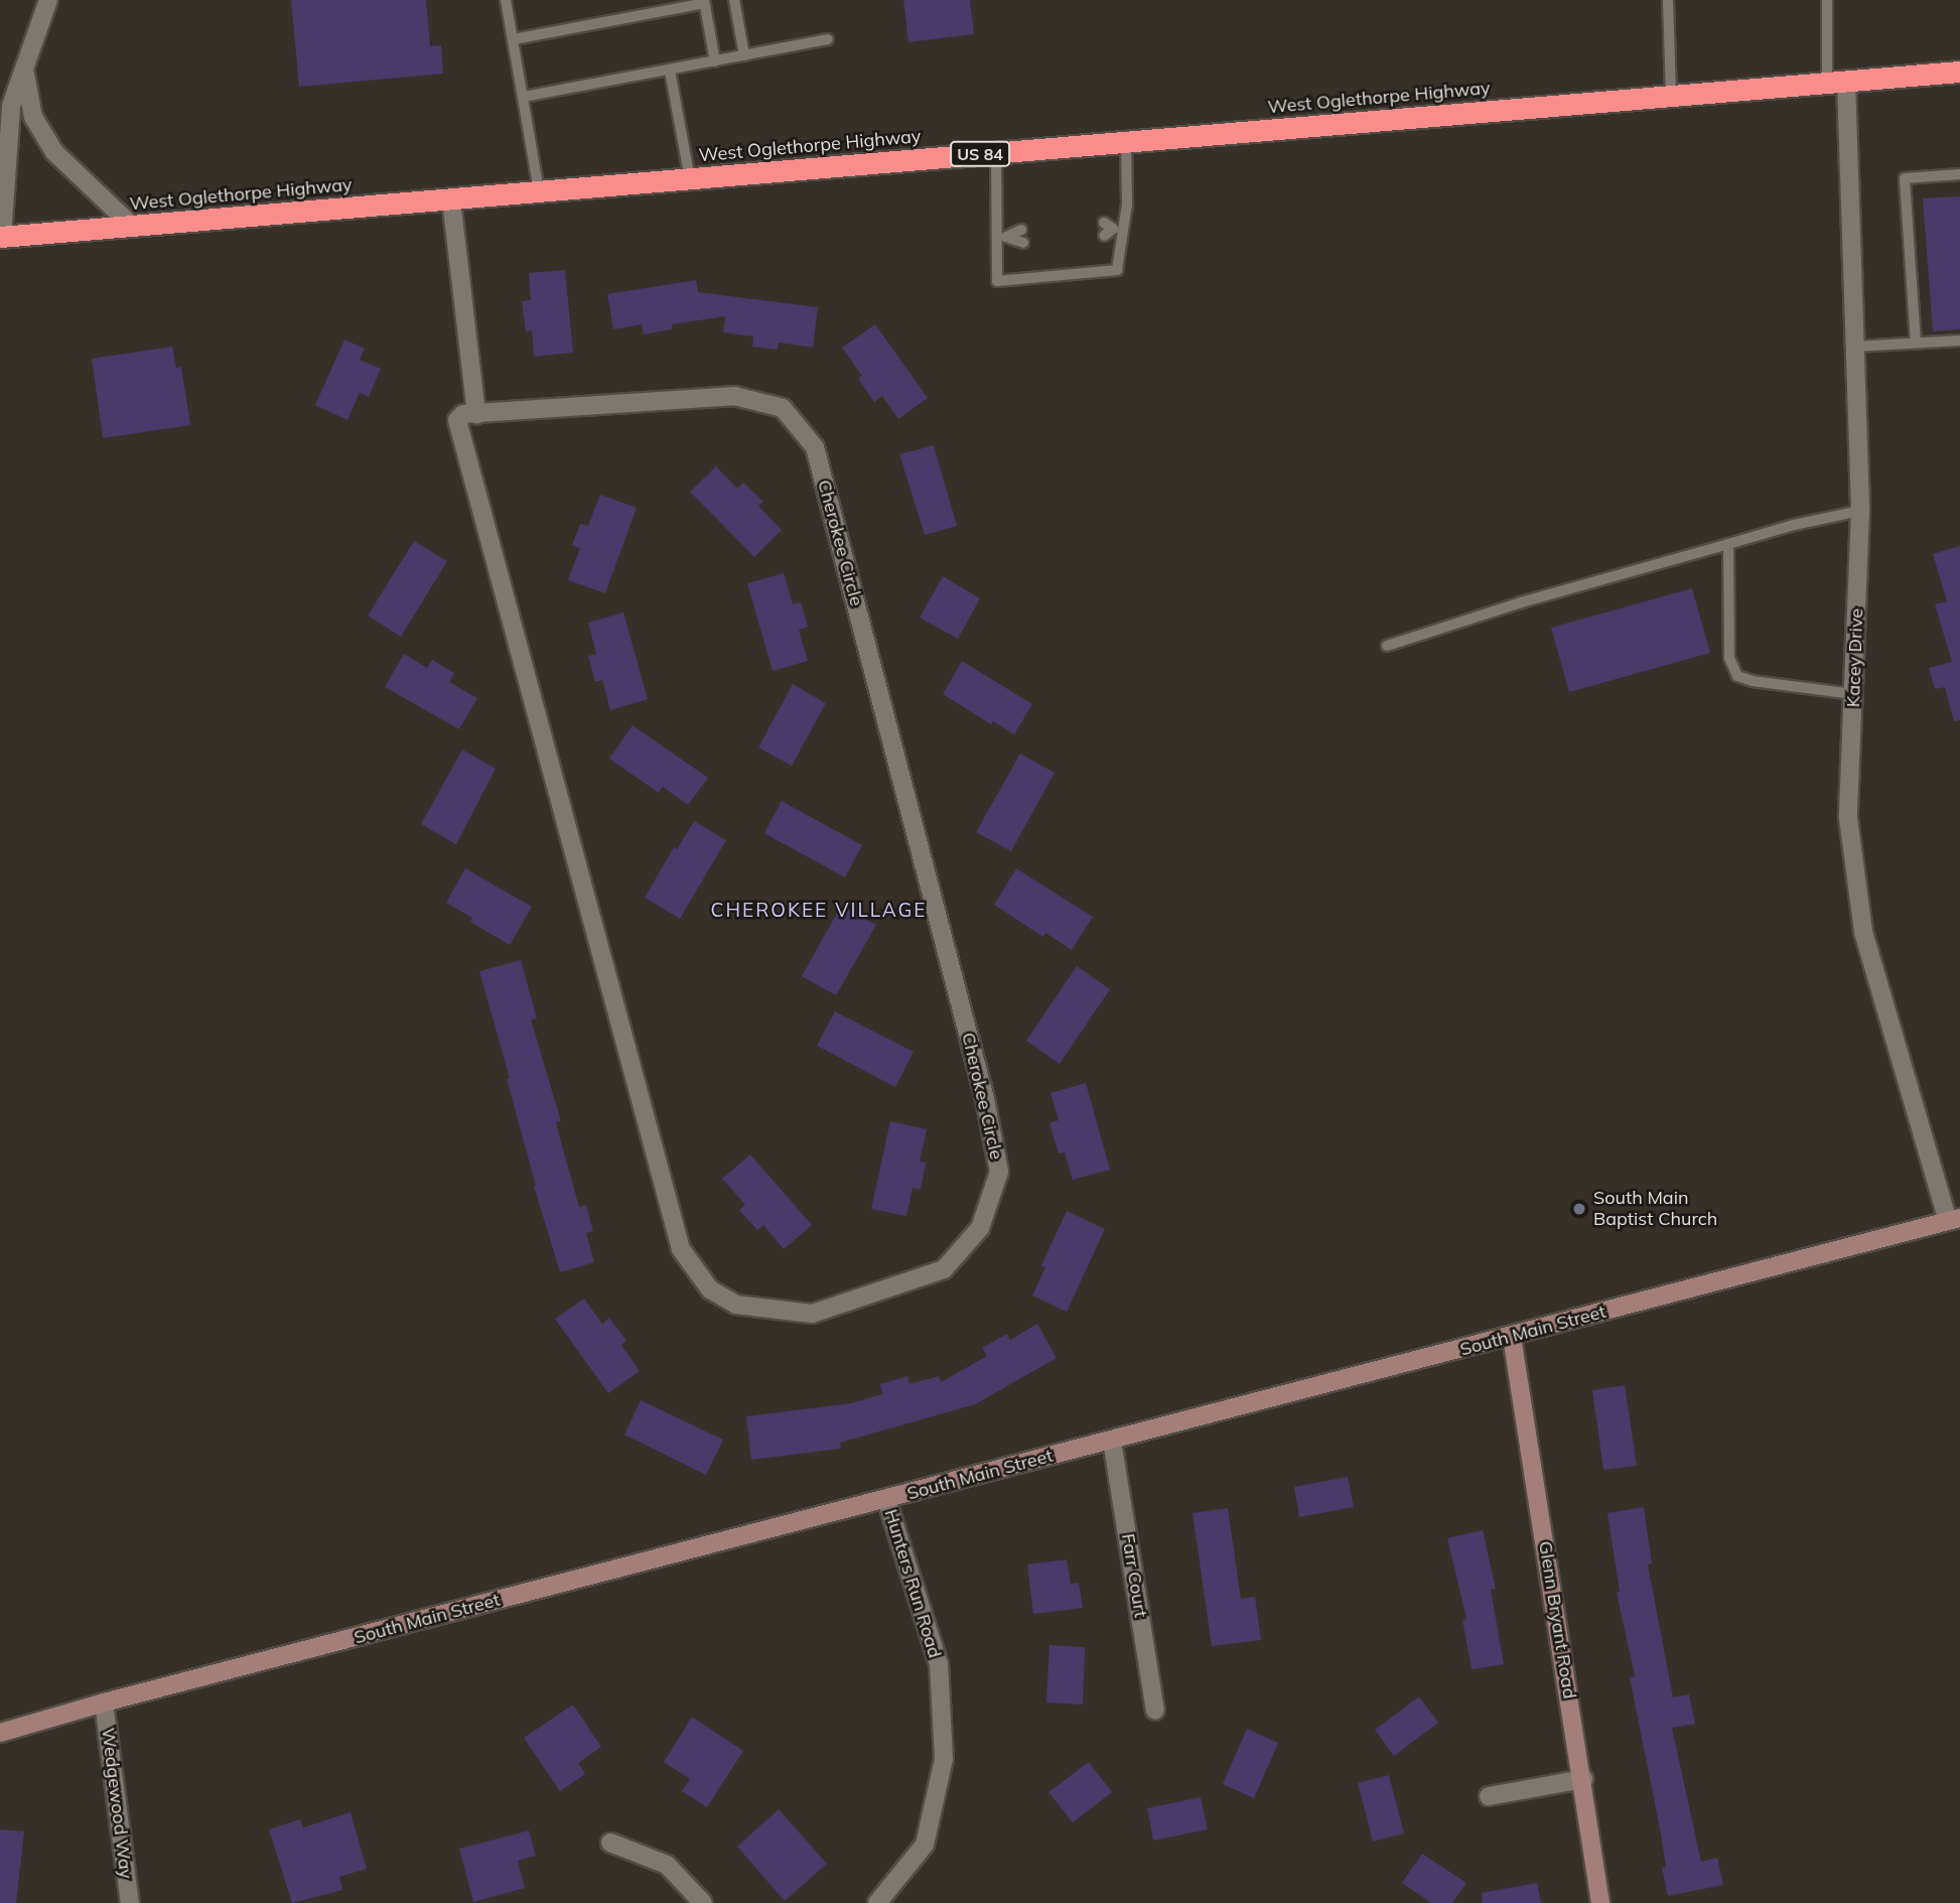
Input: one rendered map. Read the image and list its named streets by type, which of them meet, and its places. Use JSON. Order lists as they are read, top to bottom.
{
  "streets": {
    "highway": ["West Oglethorpe Highway", "US 84"],
    "street": [
      "Cherokee Circle",
      "Kacey Drive",
      "South Main Street",
      "Farr Court",
      "Hunters Run Road",
      "Glenn Bryant Road",
      "Wedgewood Way"
    ]
  },
  "crossings": [
    ["West Oglethorpe Highway", "Kacey Drive"],
    ["Kacey Drive", "South Main Street"],
    ["South Main Street", "Farr Court"],
    ["South Main Street", "Hunters Run Road"],
    ["South Main Street", "Glenn Bryant Road"],
    ["South Main Street", "Wedgewood Way"]
  ],
  "districts": ["CHEROKEE VILLAGE"],
  "places": ["South Main Baptist Church"]
}
